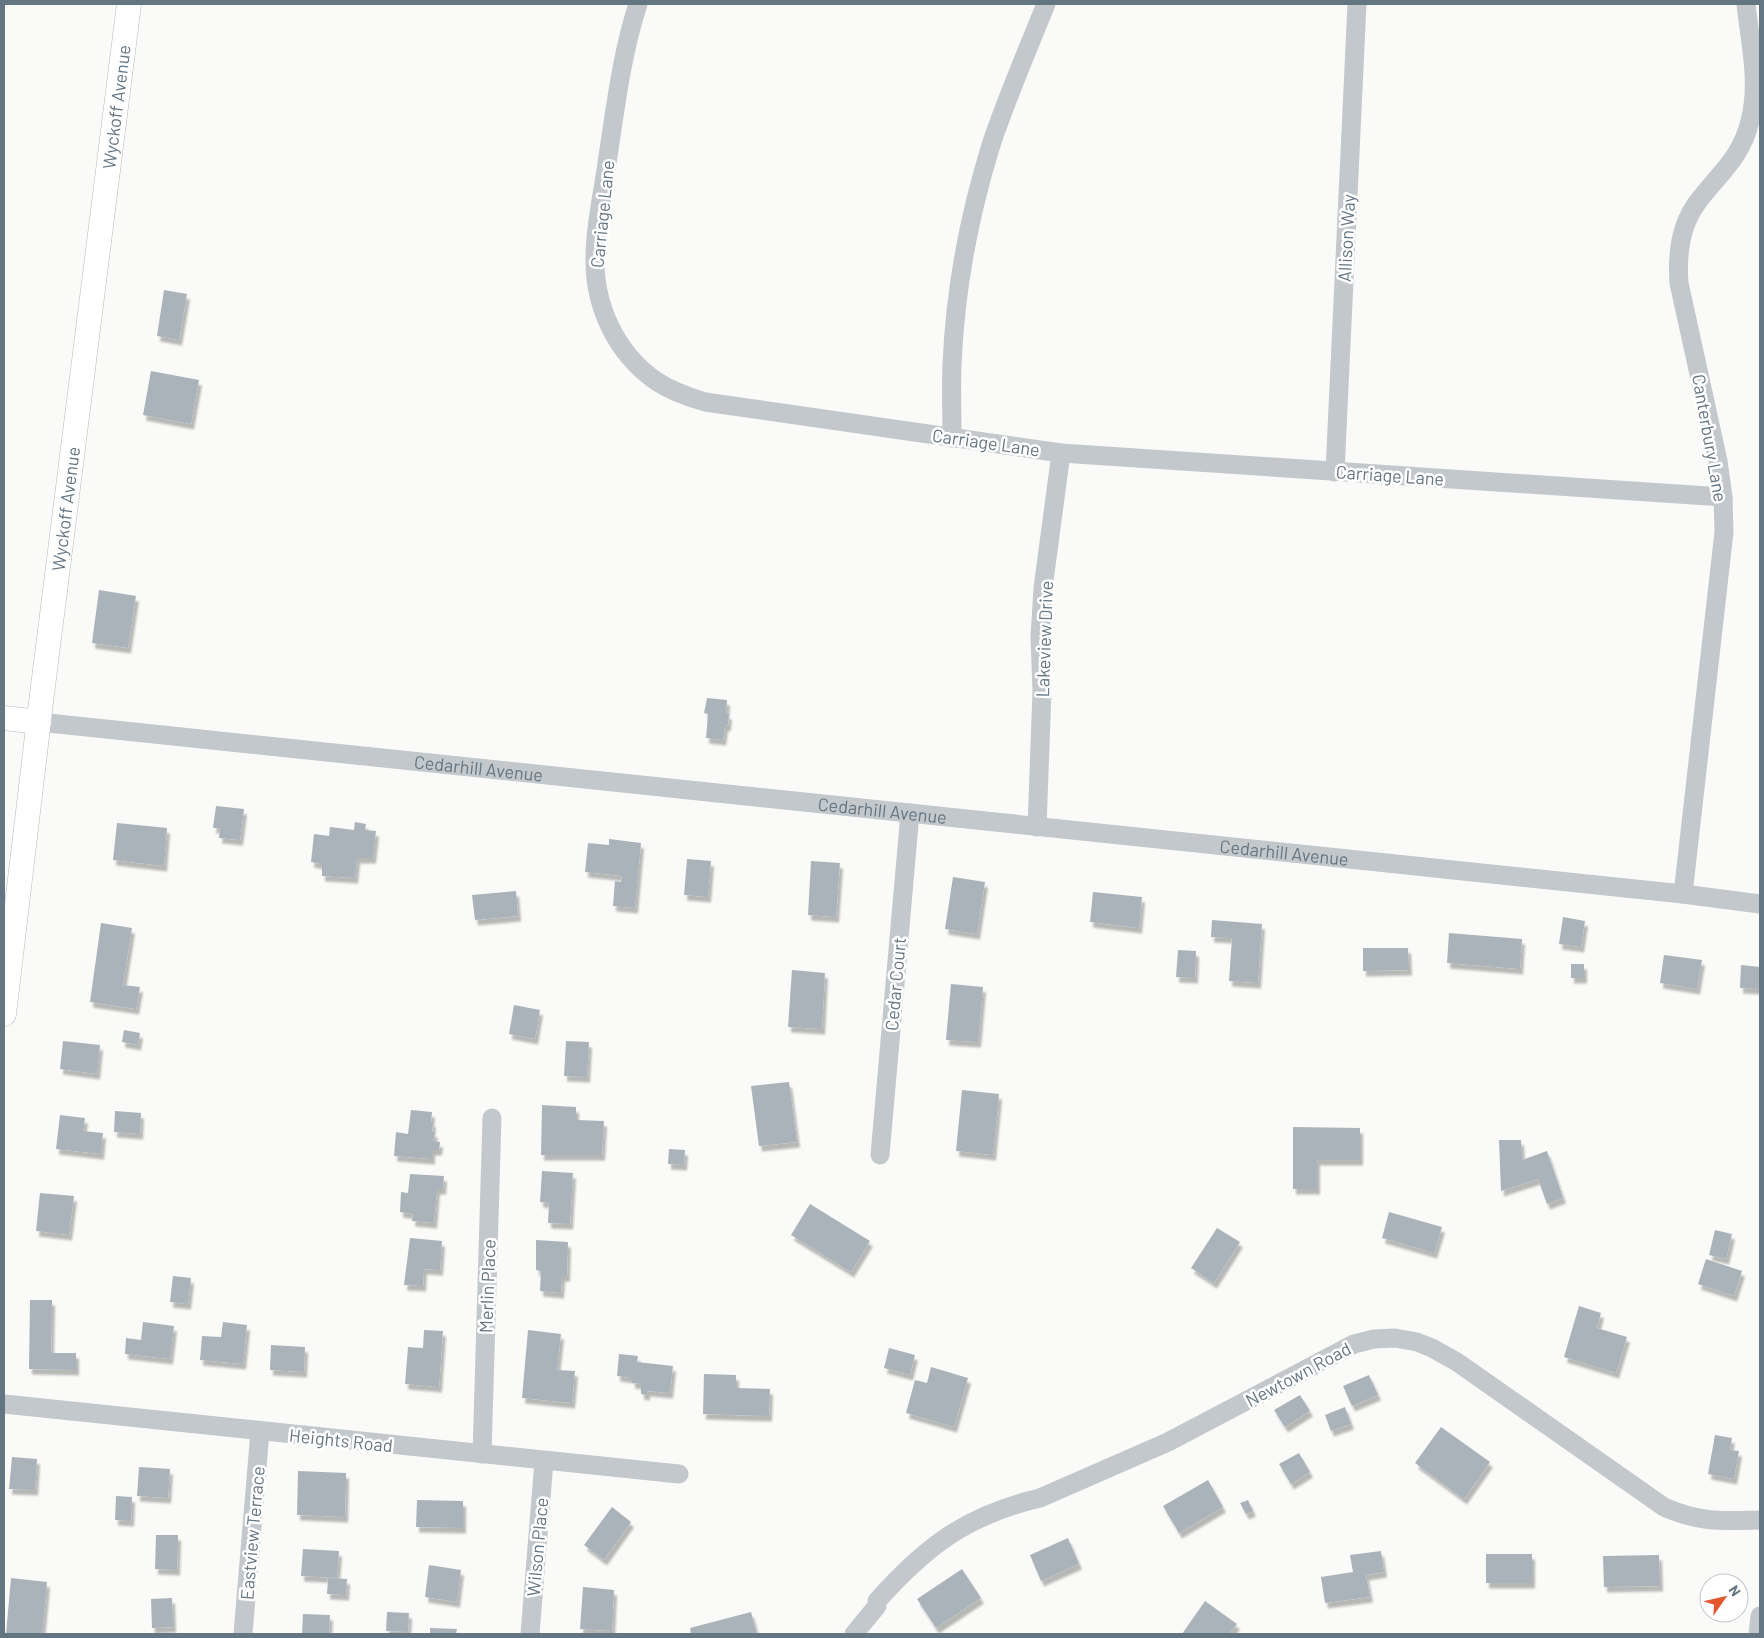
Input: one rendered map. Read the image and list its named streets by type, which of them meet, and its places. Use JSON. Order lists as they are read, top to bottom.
{
  "streets": {
    "main road": ["Wyckoff Avenue", "Cedarhill Avenue"],
    "street": [
      "Carriage Lane",
      "Allison Way",
      "Canterbury Lane",
      "Lakeview Drive",
      "Cedar Court",
      "Merlin Place",
      "Newtown Road",
      "Heights Road",
      "Eastview Terrace",
      "Wilson Place"
    ]
  },
  "crossings": [
    ["Wyckoff Avenue", "Cedarhill Avenue"],
    ["Carriage Lane", "Allison Way"],
    ["Carriage Lane", "Canterbury Lane"],
    ["Carriage Lane", "Lakeview Drive"],
    ["Canterbury Lane", "Cedarhill Avenue"],
    ["Lakeview Drive", "Cedarhill Avenue"],
    ["Cedarhill Avenue", "Cedar Court"],
    ["Merlin Place", "Heights Road"],
    ["Heights Road", "Eastview Terrace"],
    ["Heights Road", "Wilson Place"]
  ],
  "north": "top right"
}
